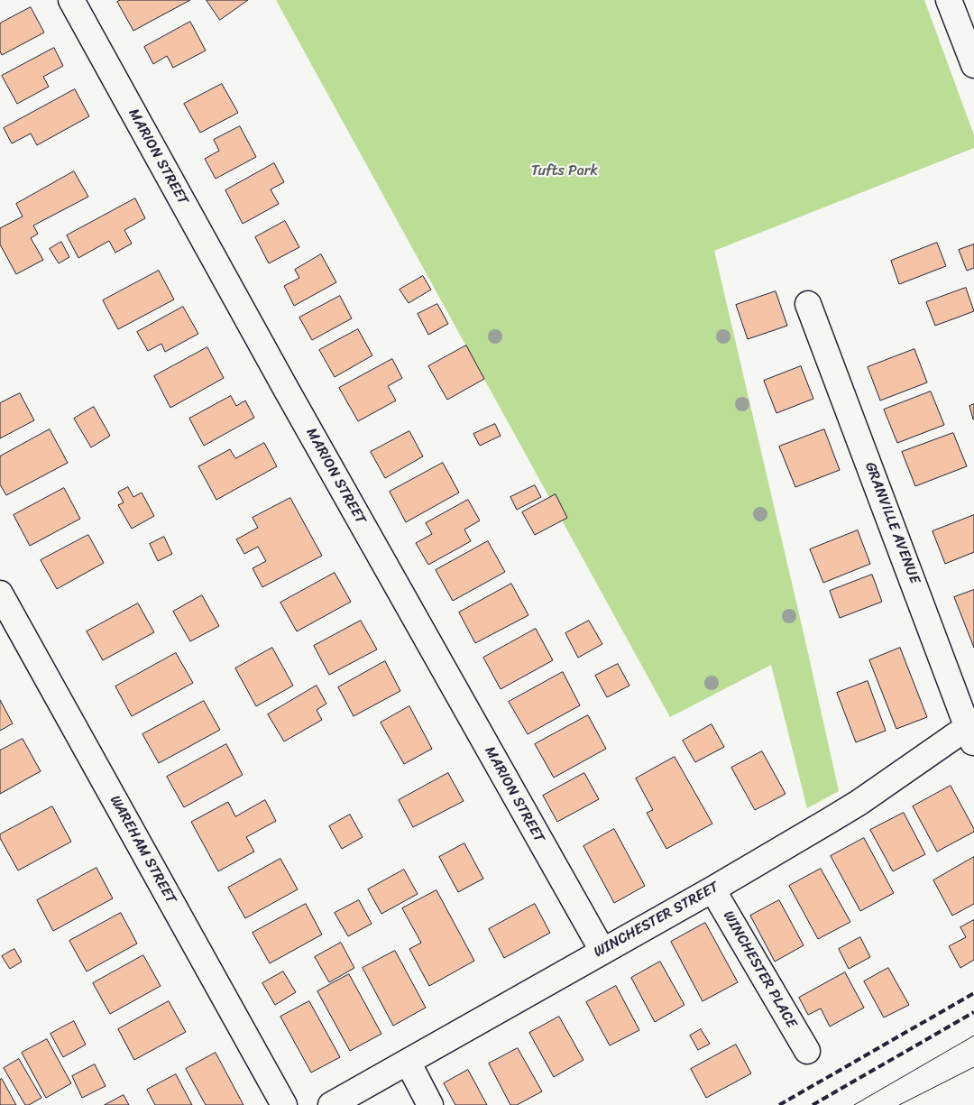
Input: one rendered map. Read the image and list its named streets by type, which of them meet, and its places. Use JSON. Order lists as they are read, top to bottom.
{
  "streets": {
    "street": [
      "MARION STREET",
      "GRANVILLE AVENUE",
      "WAREHAM STREET",
      "WINCHESTER STREET",
      "WINCHESTER PLACE"
    ]
  },
  "crossings": [
    ["MARION STREET", "WINCHESTER STREET"],
    ["GRANVILLE AVENUE", "WINCHESTER STREET"],
    ["WINCHESTER STREET", "WINCHESTER PLACE"]
  ],
  "parks": ["Tufts Park"]
}
